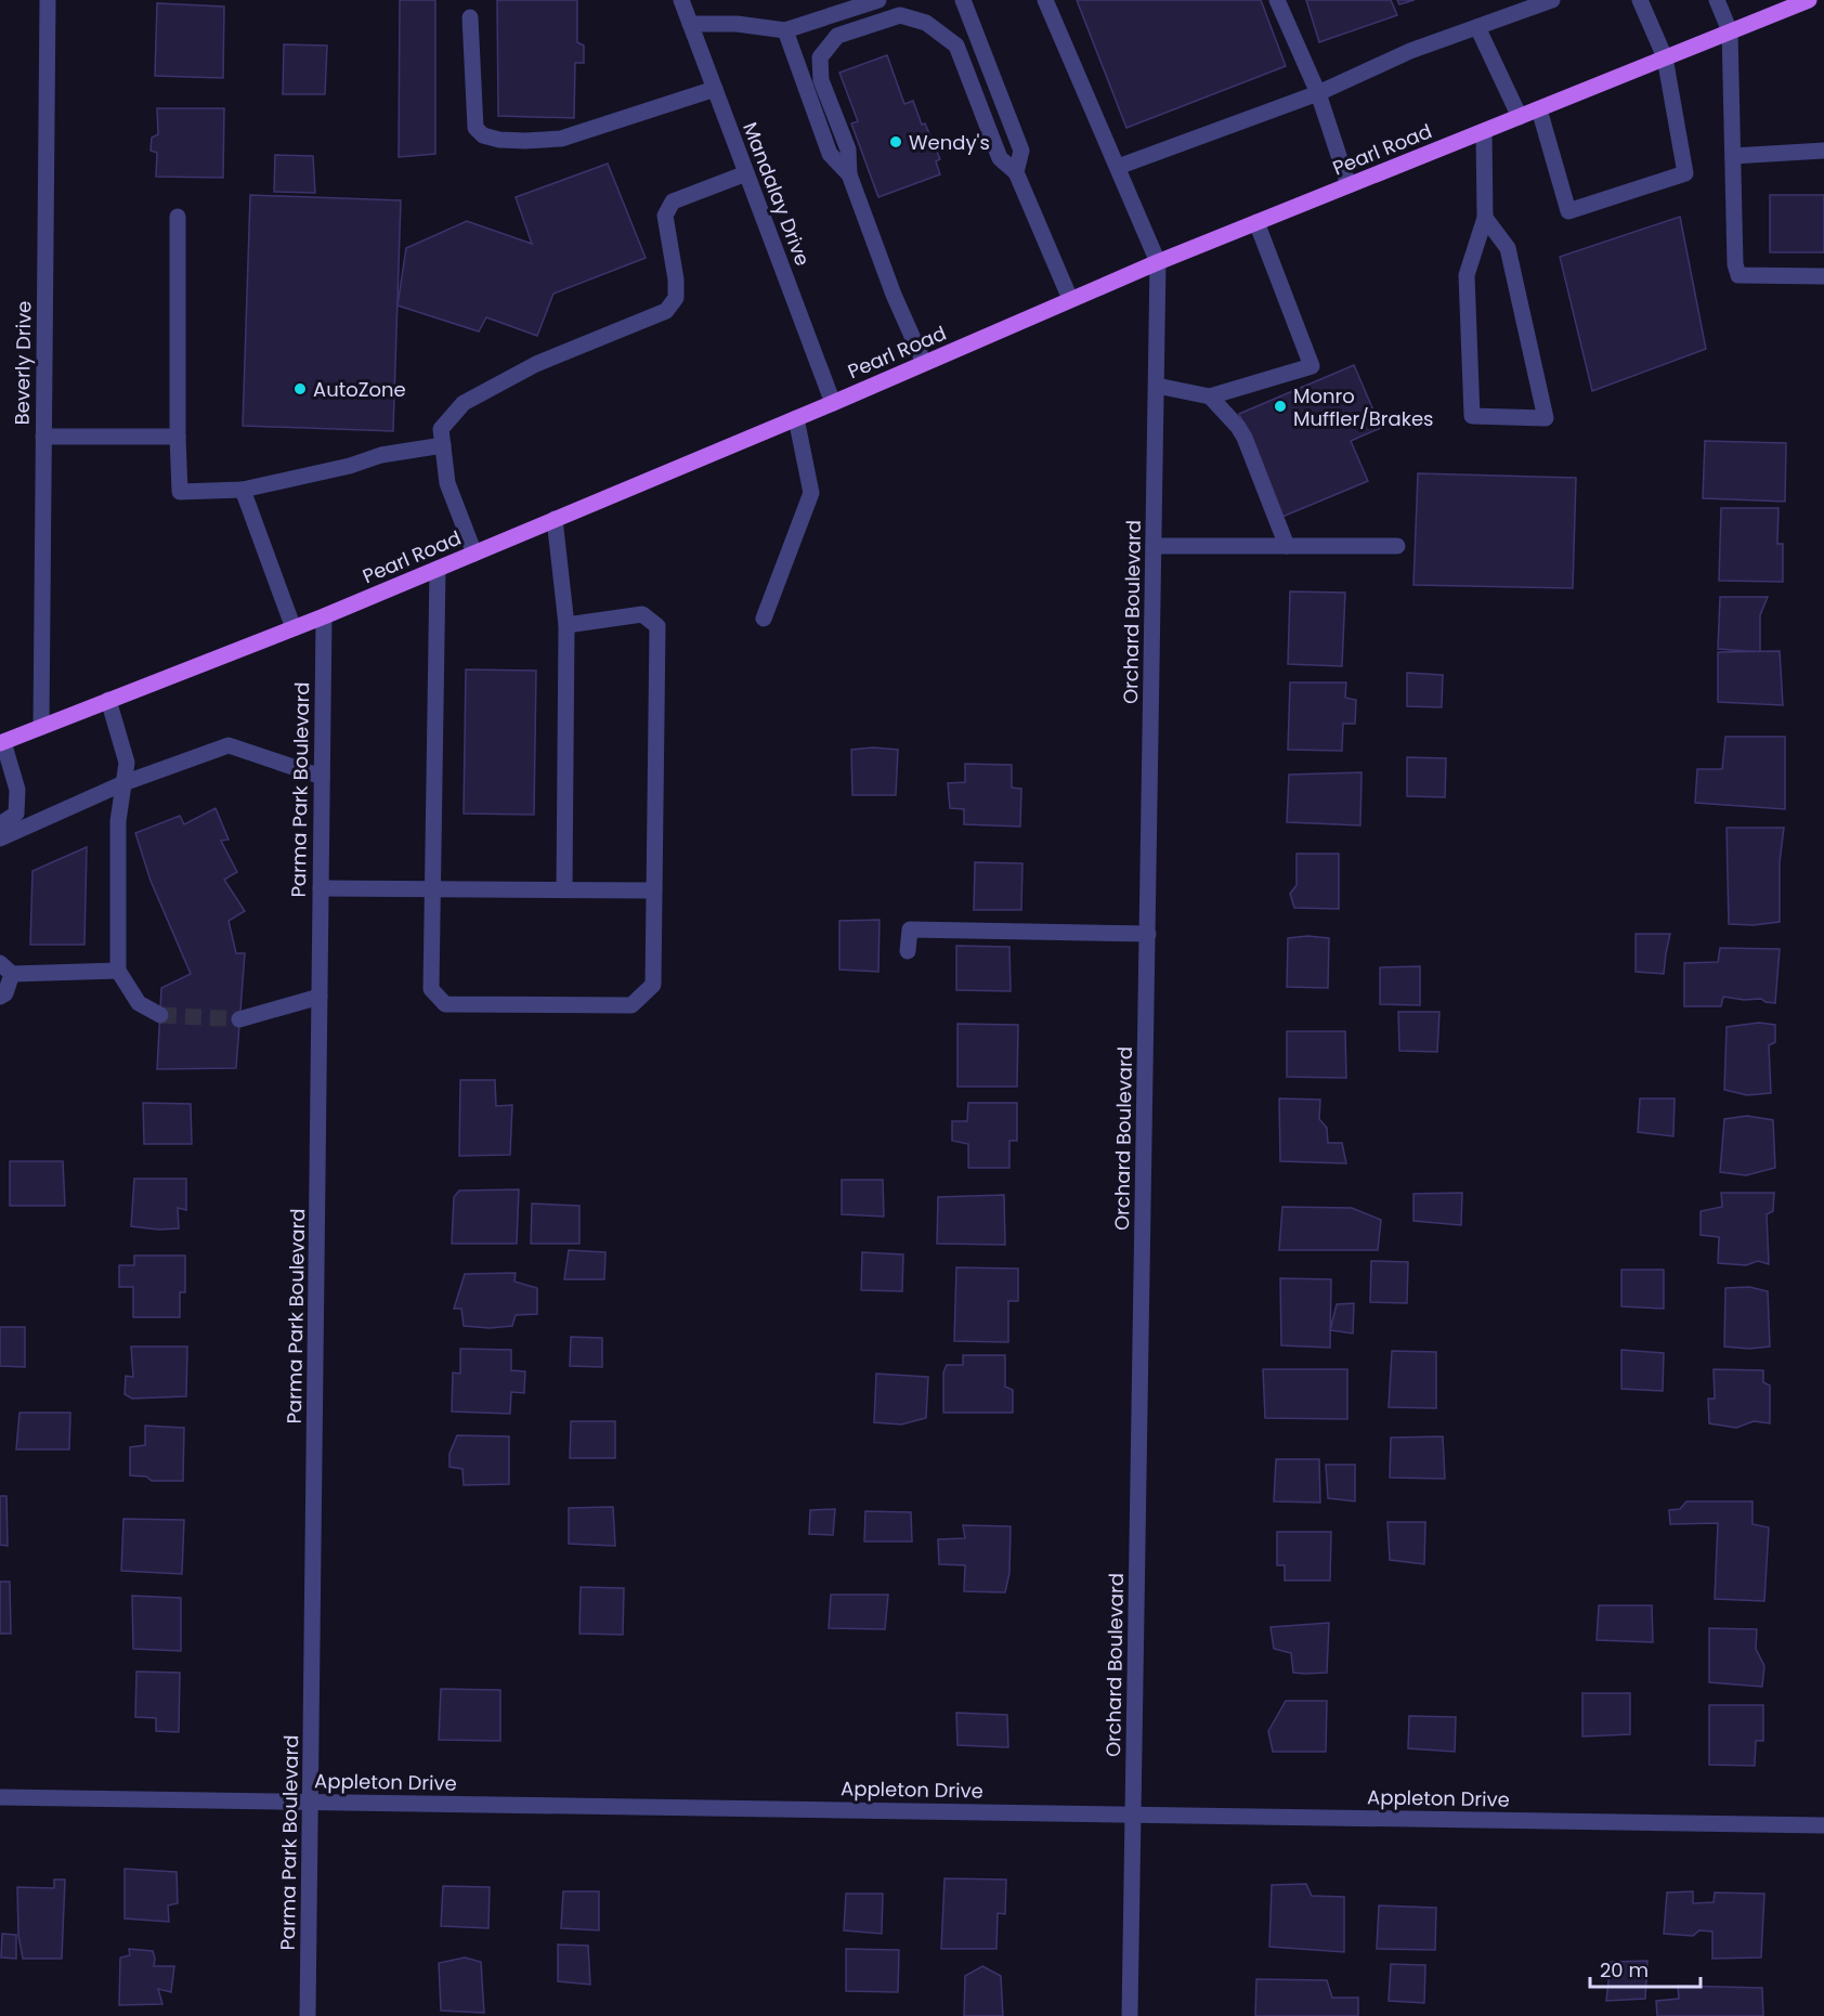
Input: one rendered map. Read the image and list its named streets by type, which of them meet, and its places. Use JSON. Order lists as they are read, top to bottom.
{
  "streets": {
    "main road": ["Pearl Road"],
    "street": [
      "Mandalay Drive",
      "Beverly Drive",
      "Orchard Boulevard",
      "Parma Park Boulevard",
      "Appleton Drive"
    ]
  },
  "crossings": [
    ["Pearl Road", "Mandalay Drive"],
    ["Pearl Road", "Beverly Drive"],
    ["Pearl Road", "Orchard Boulevard"],
    ["Pearl Road", "Parma Park Boulevard"],
    ["Orchard Boulevard", "Appleton Drive"],
    ["Parma Park Boulevard", "Appleton Drive"]
  ],
  "places": ["Wendy's", "AutoZone", "Monro Muffler/Brakes"],
  "scale_bar": "20 m"
}
